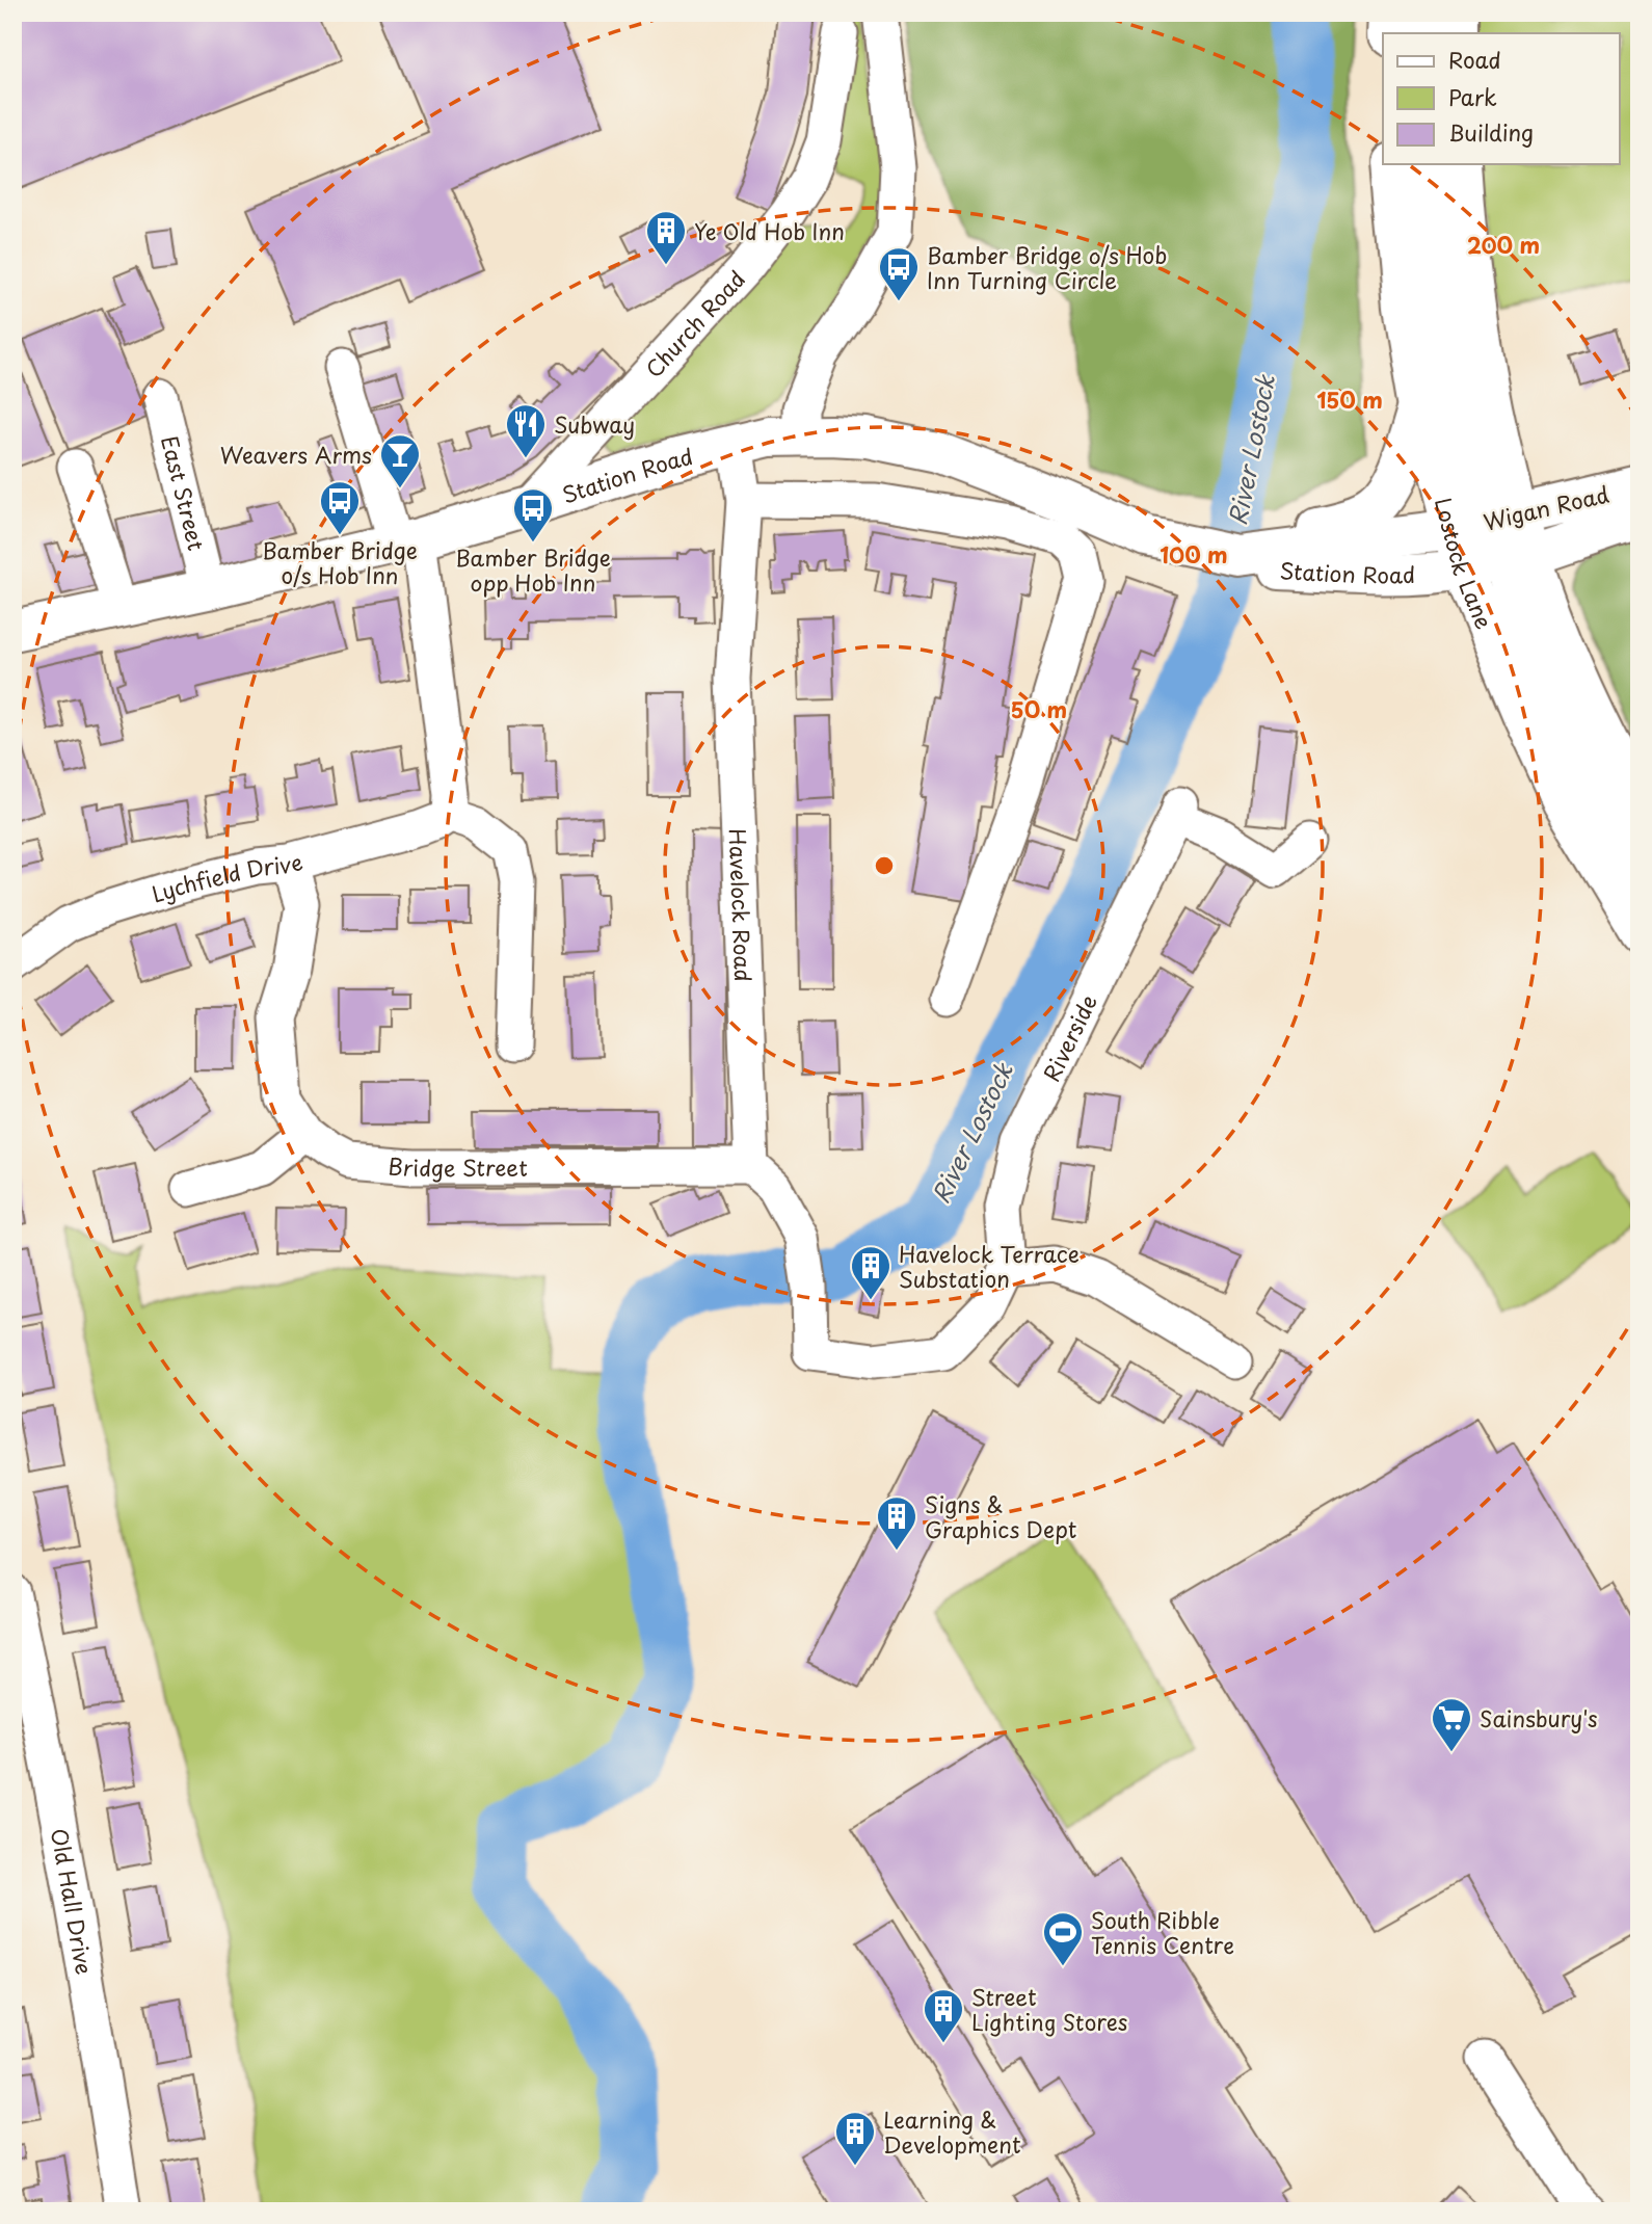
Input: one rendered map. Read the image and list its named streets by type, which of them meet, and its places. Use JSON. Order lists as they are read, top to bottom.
{
  "streets": {
    "main road": ["Station Road", "Wigan Road", "Lostock Lane"],
    "street": [
      "Church Road",
      "East Street",
      "Lychfield Drive",
      "Havelock Road",
      "Riverside",
      "Bridge Street",
      "Old Hall Drive"
    ]
  },
  "crossings": [
    ["Church Road", "Station Road"],
    ["Station Road", "East Street"],
    ["Station Road", "Wigan Road"],
    ["Station Road", "Lostock Lane"],
    ["Station Road", "Havelock Road"],
    ["Wigan Road", "Lostock Lane"],
    ["Havelock Road", "Bridge Street"]
  ],
  "water": ["River Lostock"],
  "places": {
    "building": [
      "Ye Old Hob Inn",
      "Havelock Terrace Substation",
      "Signs & Graphics Dept",
      "Street Lighting Stores",
      "Learning & Development"
    ],
    "bus stop": ["Bamber Bridge o/s Hob Inn Turning Circle", "Bamber Bridge o/s Hob Inn", "Bamber Bridge opp Hob Inn"],
    "restaurant": ["Subway"],
    "bar": ["Weavers Arms"],
    "supermarket": ["Sainsbury's"],
    "sports": ["South Ribble Tennis Centre"]
  },
  "legend": ["Road", "Park", "Building"],
  "rings": [
    "200 m",
    "150 m",
    "100 m",
    "50 m"
  ]
}
